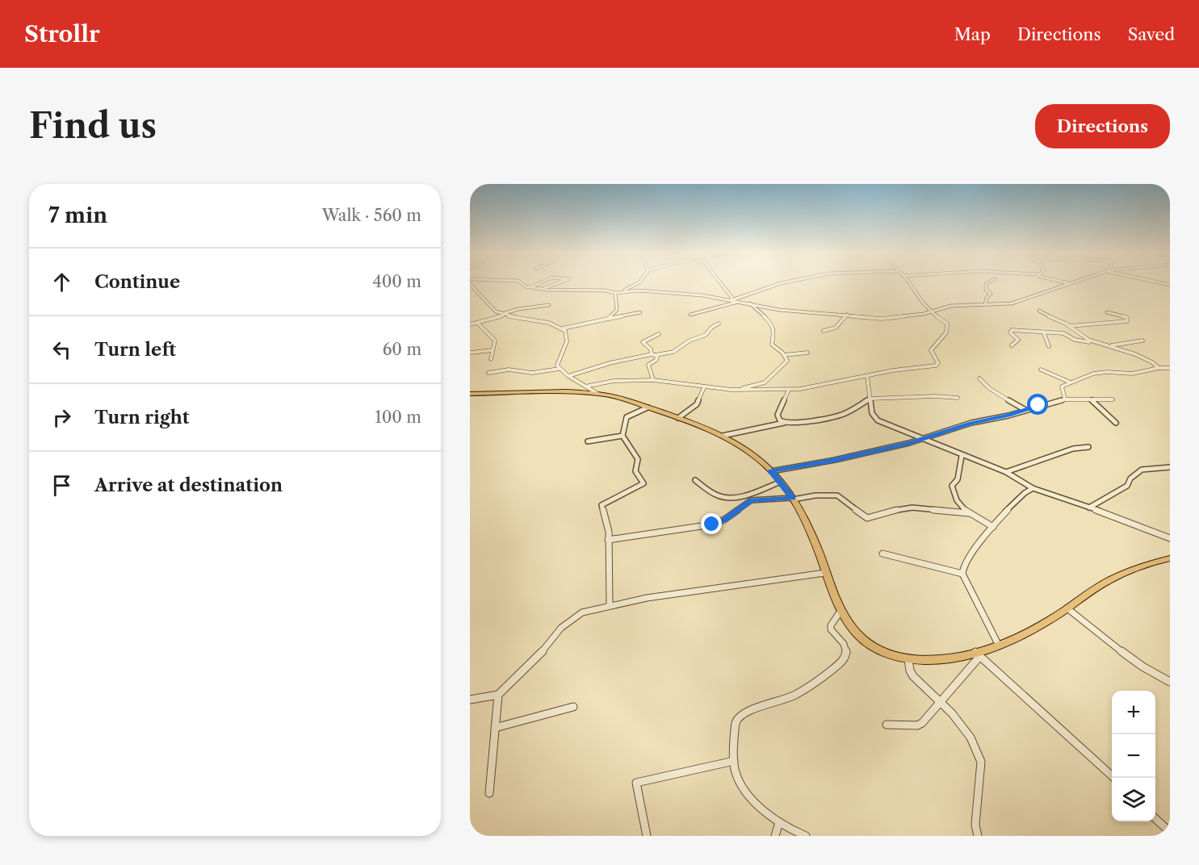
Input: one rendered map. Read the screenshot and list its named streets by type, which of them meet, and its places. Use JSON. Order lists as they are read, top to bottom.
{
  "page": {
    "header": "Strollr",
    "nav": ["Map", "Directions", "Saved"],
    "buttons": "Directions",
    "title": "Find us",
    "heading": ["7 min", "Walk · 560 m"],
    "list": [
      ["Continue", "400 m"],
      ["Turn left", "60 m"],
      ["Turn right", "100 m"],
      "Arrive at destination"
    ],
    "map_buttons": ["+", "−"]
  }
}
